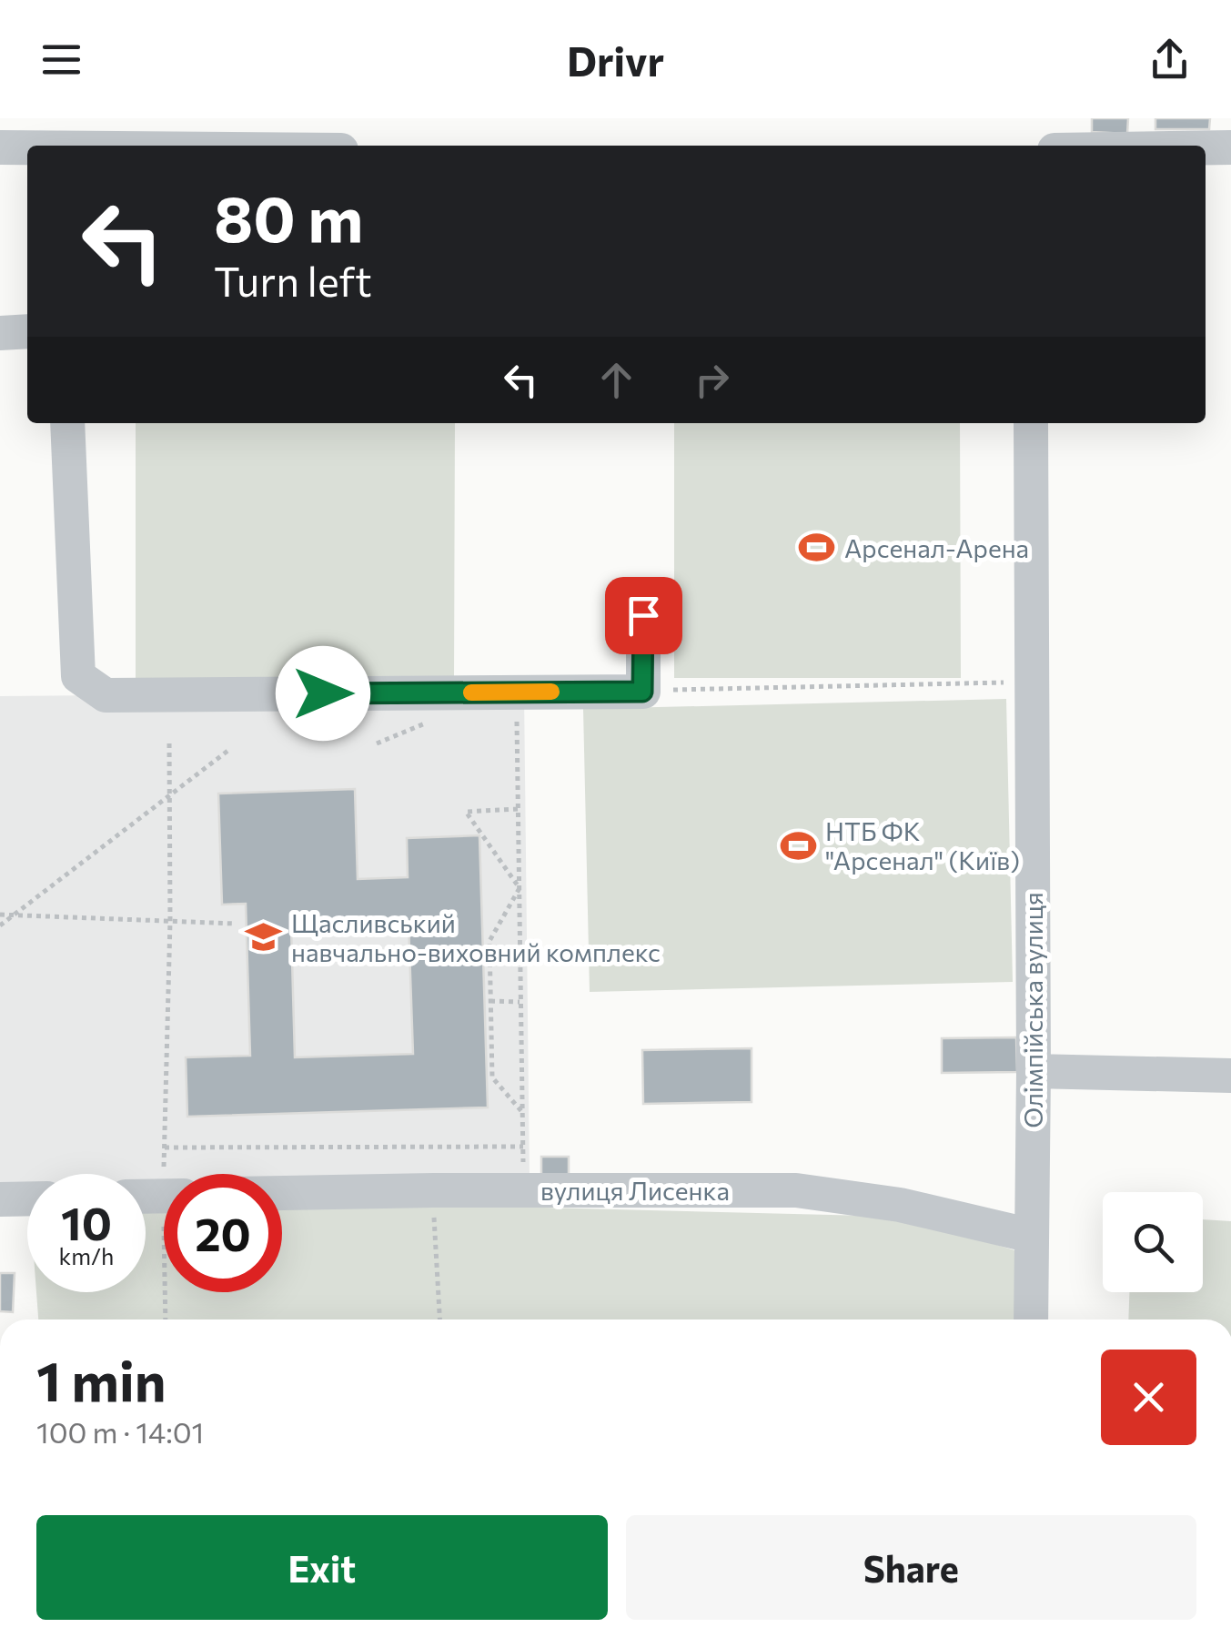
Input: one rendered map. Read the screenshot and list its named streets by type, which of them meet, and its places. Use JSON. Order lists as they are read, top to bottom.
{
  "streets": {
    "street": ["Олімпійська вулиця", "вулиця Лисенка"]
  },
  "crossings": [
    ["Олімпійська вулиця", "вулиця Лисенка"]
  ],
  "places": {
    "sports": ["Арсенал-Арена", "НТБ ФК \"Арсенал\" (Київ)"],
    "school or university": ["Щасливський навчально-виховний комплекс"]
  },
  "page": {
    "header": "Drivr",
    "turn": ["80 m", "Turn left"],
    "speed": "10 km/h",
    "limit": "20",
    "heading": ["1 min", "100 m · 14:01"],
    "buttons": ["Exit", "Share"]
  }
}
